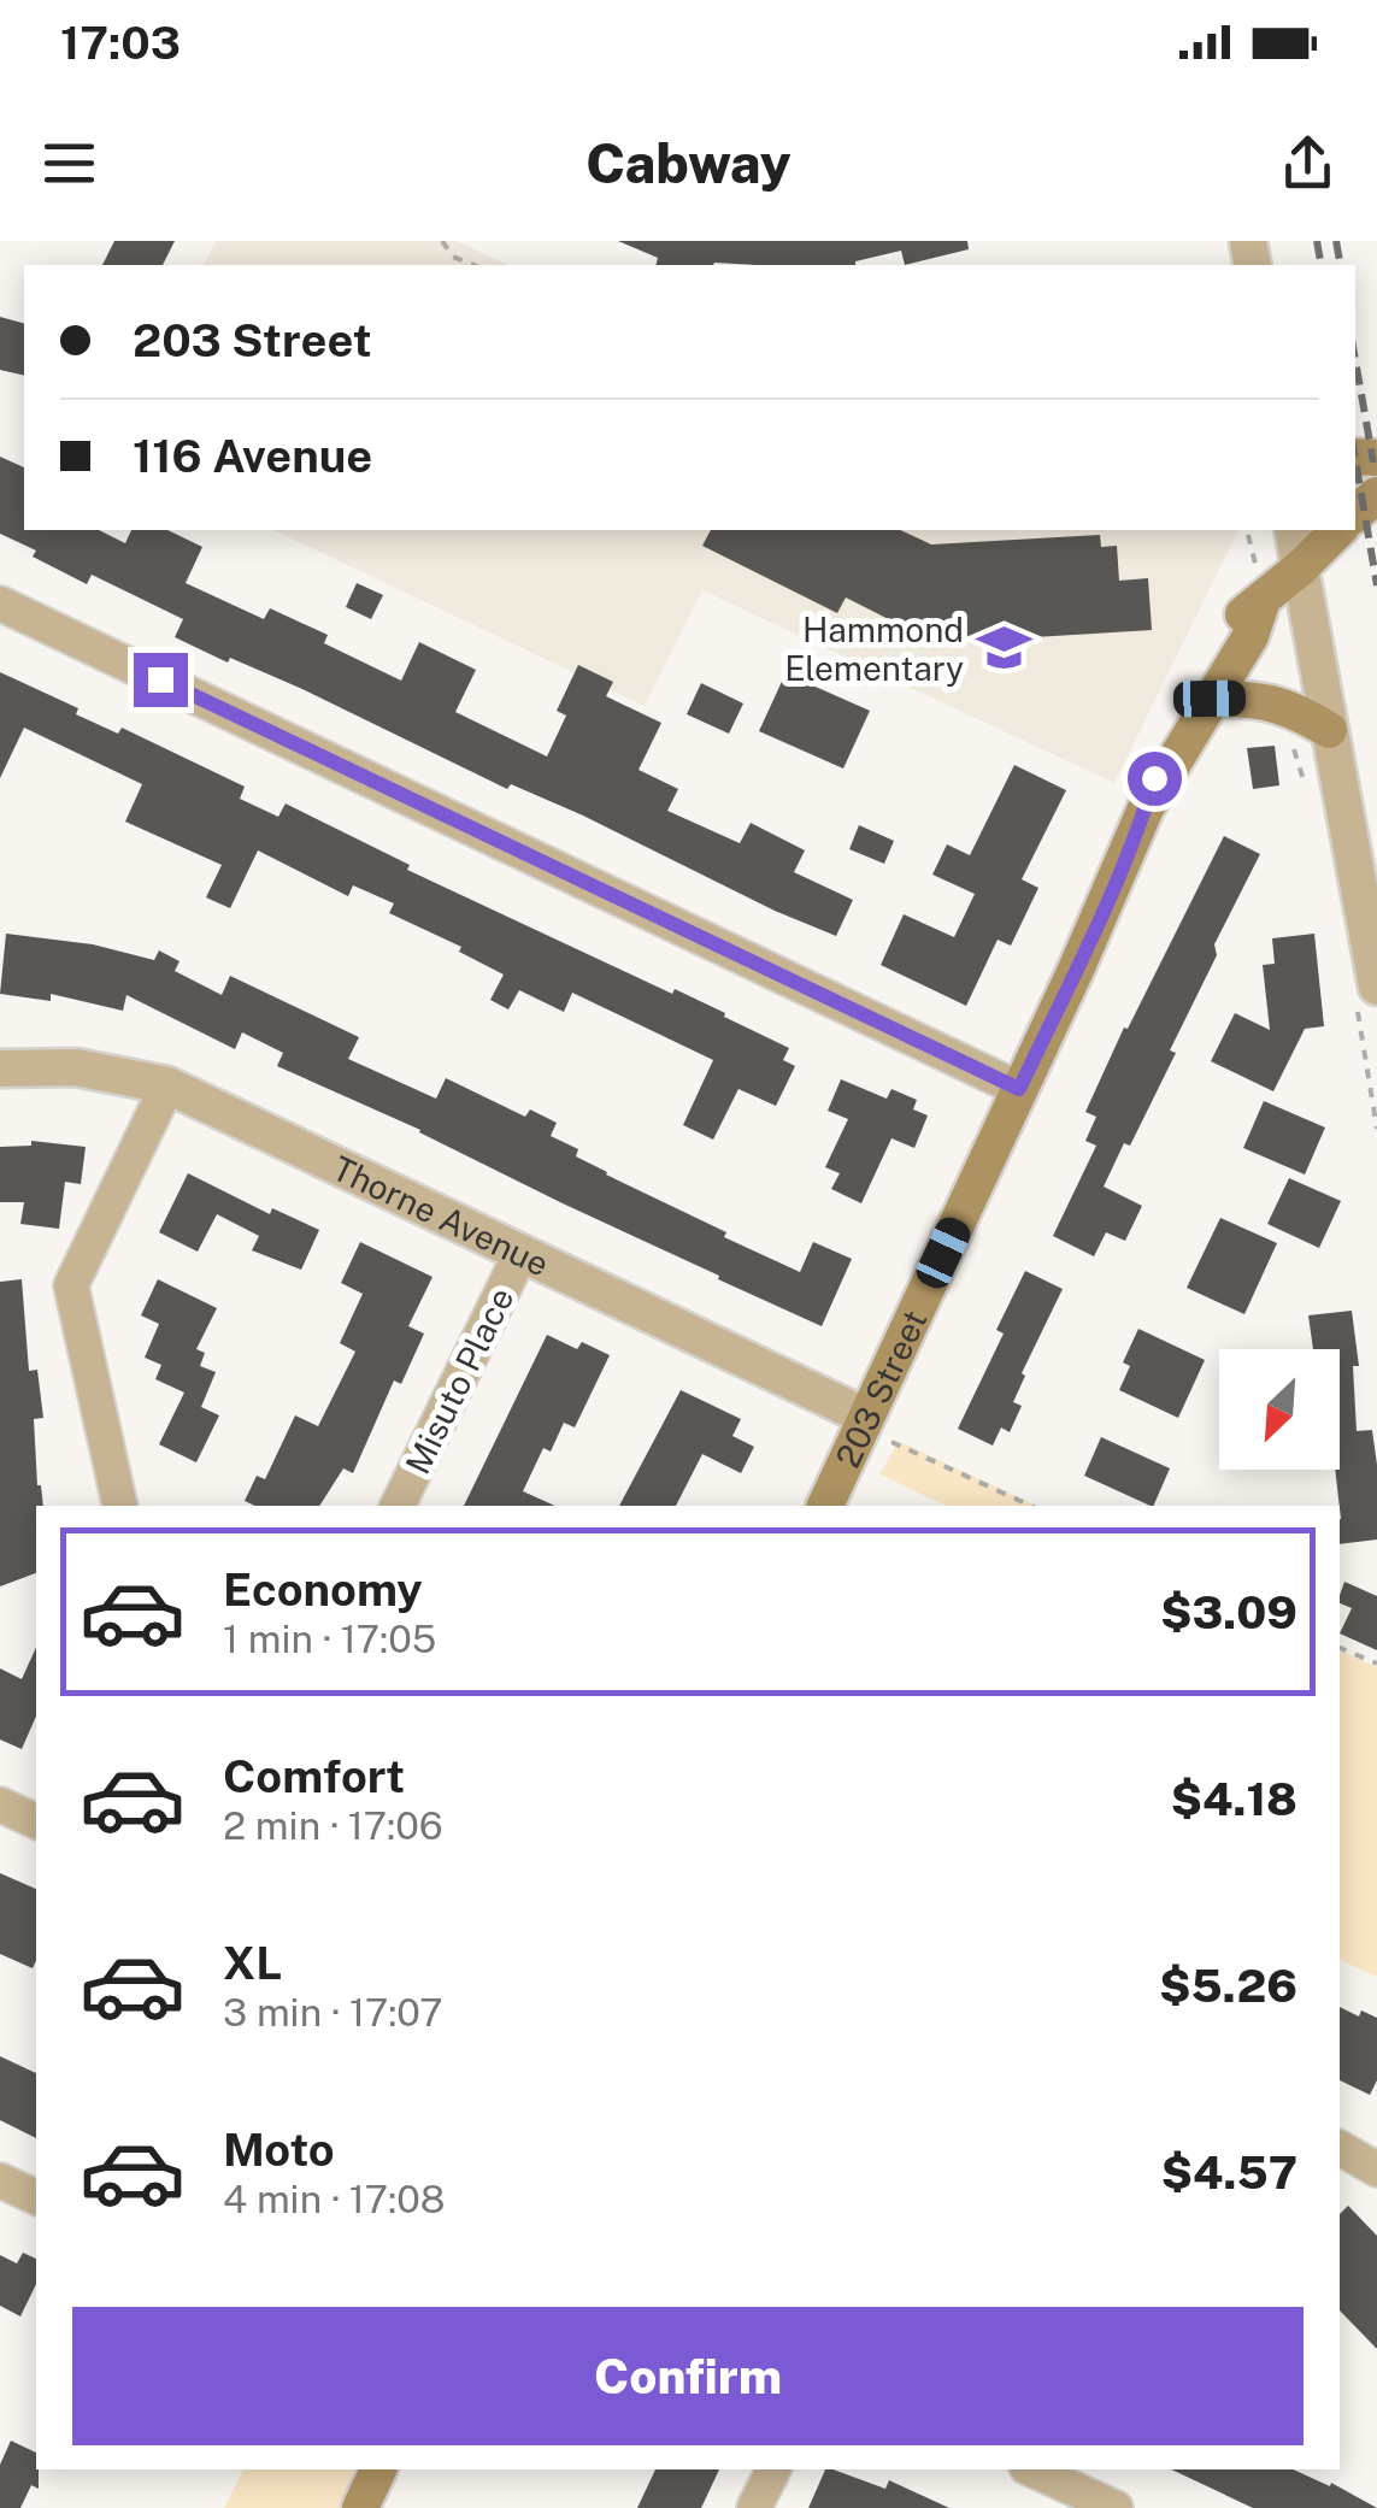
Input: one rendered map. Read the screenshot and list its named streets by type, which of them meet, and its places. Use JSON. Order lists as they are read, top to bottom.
{
  "streets": {
    "main road": ["203 Street"],
    "street": ["Thorne Avenue", "Misuto Place"]
  },
  "crossings": [
    ["Thorne Avenue", "Misuto Place"],
    ["Thorne Avenue", "203 Street"]
  ],
  "places": {
    "school or university": ["Hammond Elementary"]
  },
  "north": "bottom left",
  "page": {
    "status": "17:03",
    "header": "Cabway",
    "banner": ["203 Street", "116 Avenue"],
    "list": [
      {
        "name": "Economy",
        "note": "1 min · 17:05",
        "value": "$3.09"
      },
      {
        "name": "Comfort",
        "note": "2 min · 17:06",
        "value": "$4.18"
      },
      {
        "name": "XL",
        "note": "3 min · 17:07",
        "value": "$5.26"
      },
      {
        "name": "Moto",
        "note": "4 min · 17:08",
        "value": "$4.57"
      }
    ],
    "buttons": "Confirm"
  }
}
